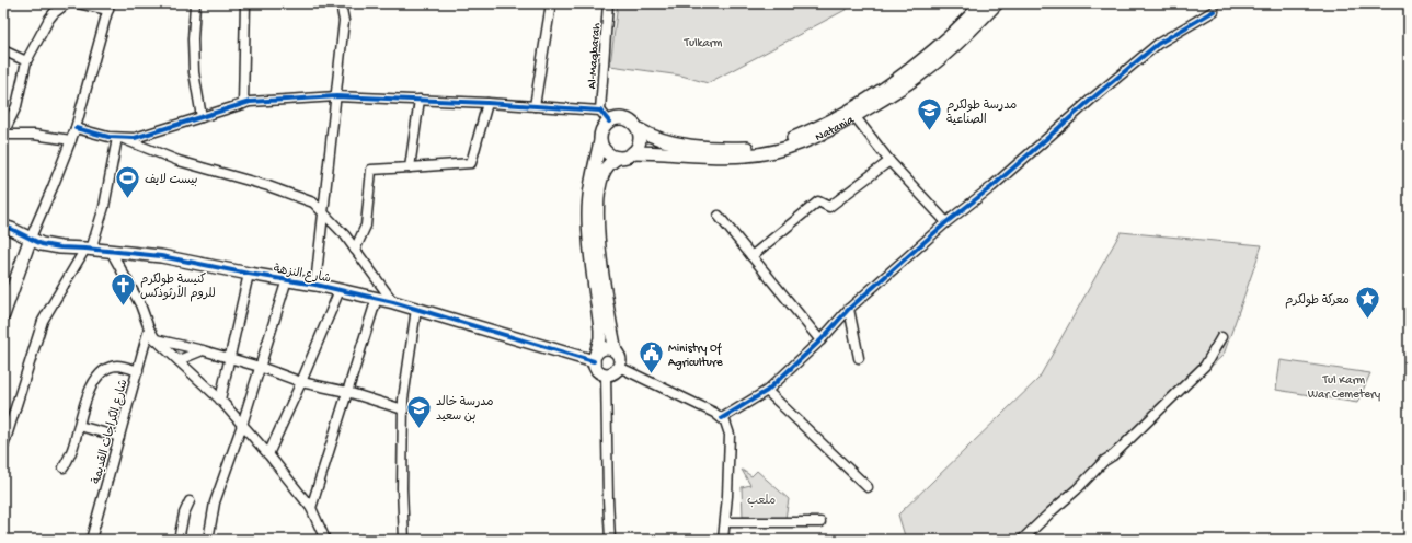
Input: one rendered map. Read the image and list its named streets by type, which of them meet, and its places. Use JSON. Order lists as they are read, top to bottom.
{
  "streets": {
    "street": [
      "Al-Maqbarah",
      "Natania",
      "شارع النزهة",
      "شارع الكراجات القديمة"
    ]
  },
  "parks": ["Tulkarm", "Tul Karm War Cemetery", "ملعب"],
  "places": {
    "school or university": ["مدرسة طولكرم الصناعية", "مدرسة خالد بن سعيد"],
    "sports": ["بيست لايف"],
    "church": ["كنيسة طولكرم للروم الأرثوذكس"],
    "place": ["معركة طولكرم"],
    "public building": ["Ministry Of Agriculture"]
  }
}
